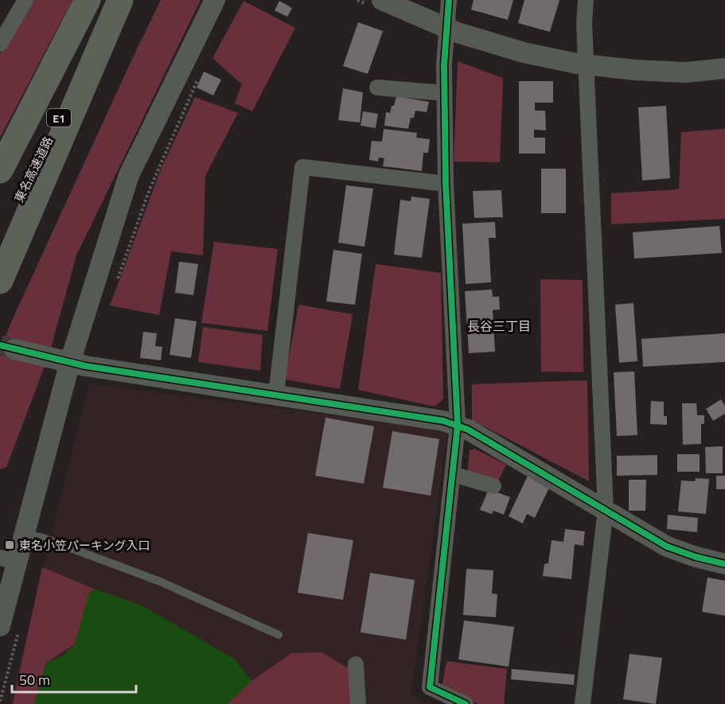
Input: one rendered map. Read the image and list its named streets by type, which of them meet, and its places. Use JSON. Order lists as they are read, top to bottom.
{
  "streets": {
    "highway": ["E1", "東名高速道路"]
  },
  "districts": ["長谷三丁目"],
  "places": {
    "transit": ["東名小笠パーキング入口"]
  },
  "scale_bar": "50 m"
}
